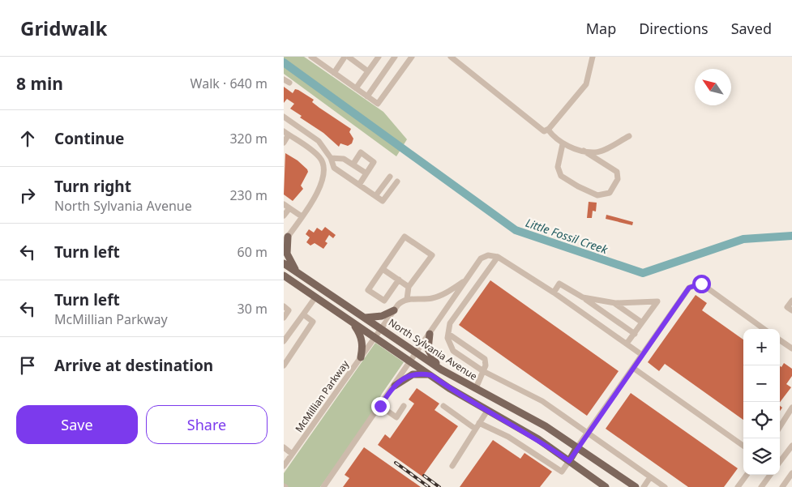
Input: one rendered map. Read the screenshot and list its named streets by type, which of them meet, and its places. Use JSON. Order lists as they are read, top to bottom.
{
  "streets": {
    "main road": ["North Sylvania Avenue"],
    "street": ["McMillian Parkway"]
  },
  "crossings": [
    ["North Sylvania Avenue", "McMillian Parkway"]
  ],
  "water": ["Little Fossil Creek"],
  "north": "top left",
  "page": {
    "header": "Gridwalk",
    "nav": ["Map", "Directions", "Saved"],
    "heading": ["8 min", "Walk · 640 m"],
    "list": [
      ["Continue", "320 m"],
      ["Turn right", "North Sylvania Avenue", "230 m"],
      ["Turn left", "60 m"],
      ["Turn left", "McMillian Parkway", "30 m"],
      "Arrive at destination"
    ],
    "map_buttons": ["+", "−"],
    "buttons": ["Save", "Share"]
  }
}
